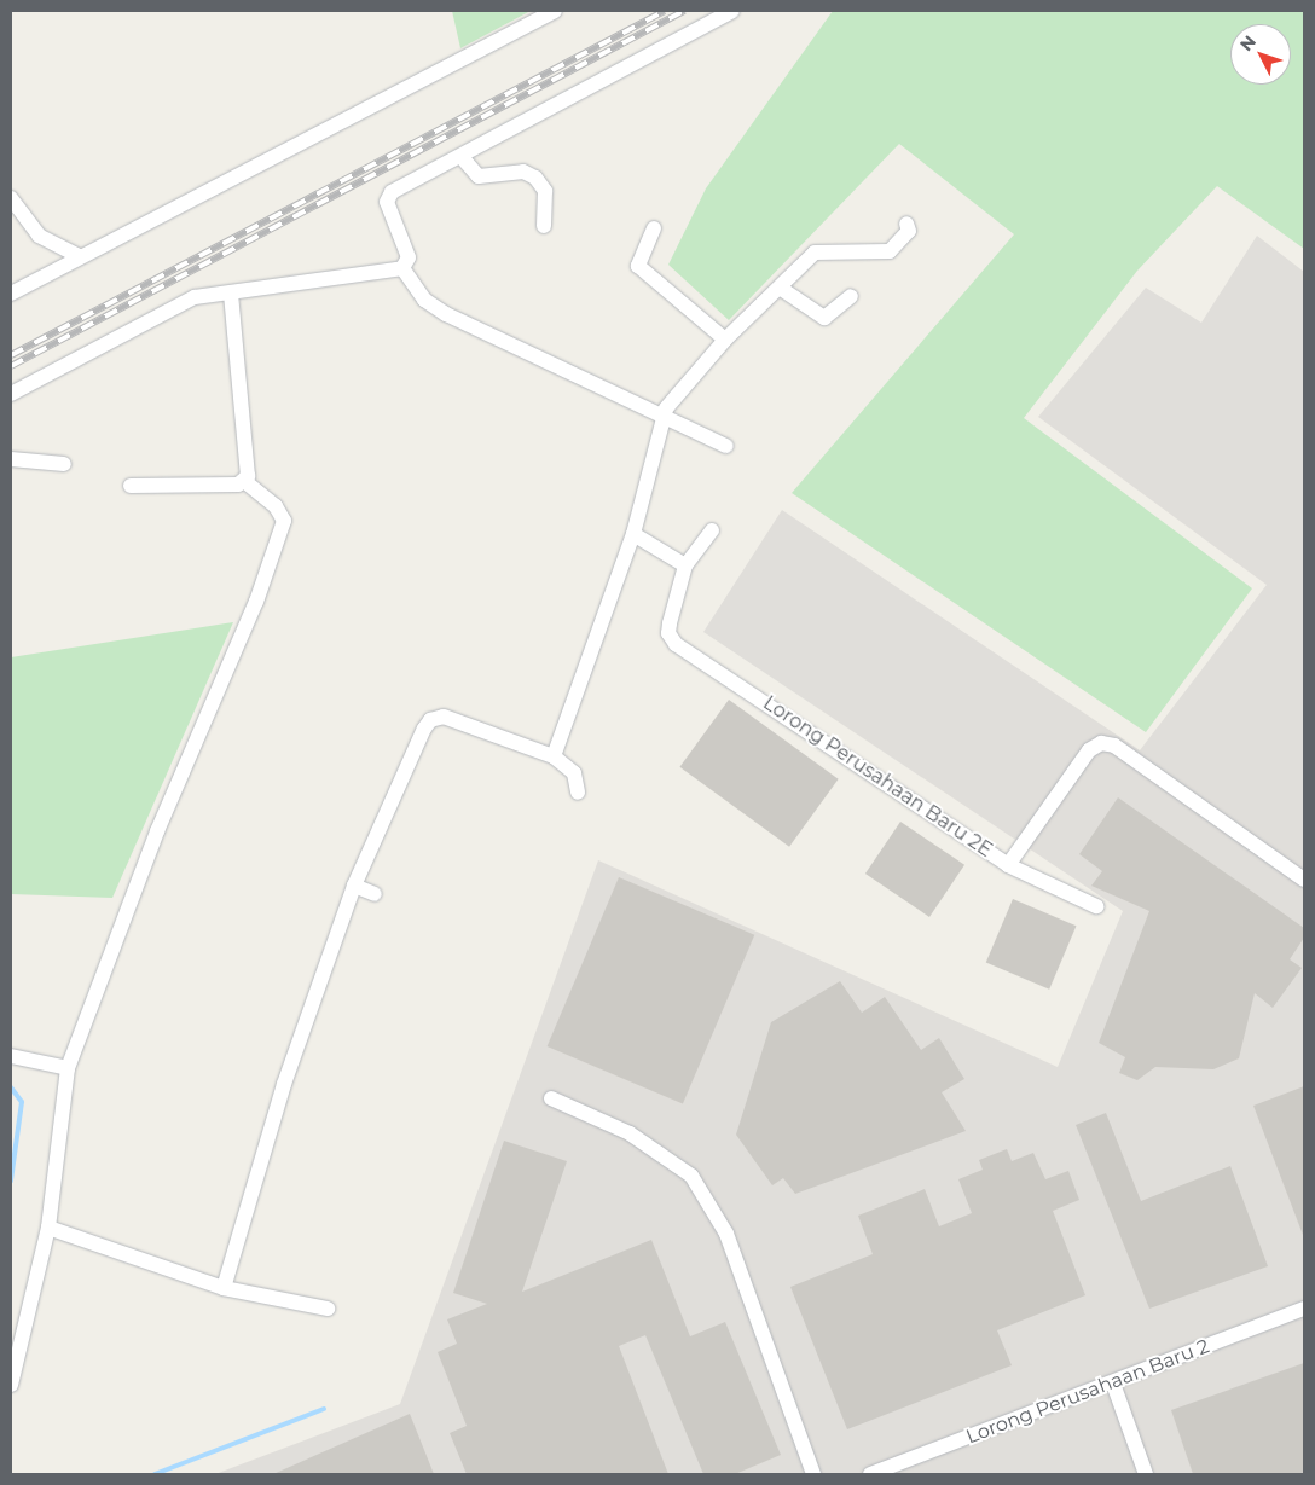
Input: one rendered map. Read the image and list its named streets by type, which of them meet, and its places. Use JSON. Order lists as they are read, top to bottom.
{
  "streets": {
    "street": ["Lorong Perusahaan Baru 2E", "Lorong Perusahaan Baru 2"]
  },
  "north": "top left"
}
